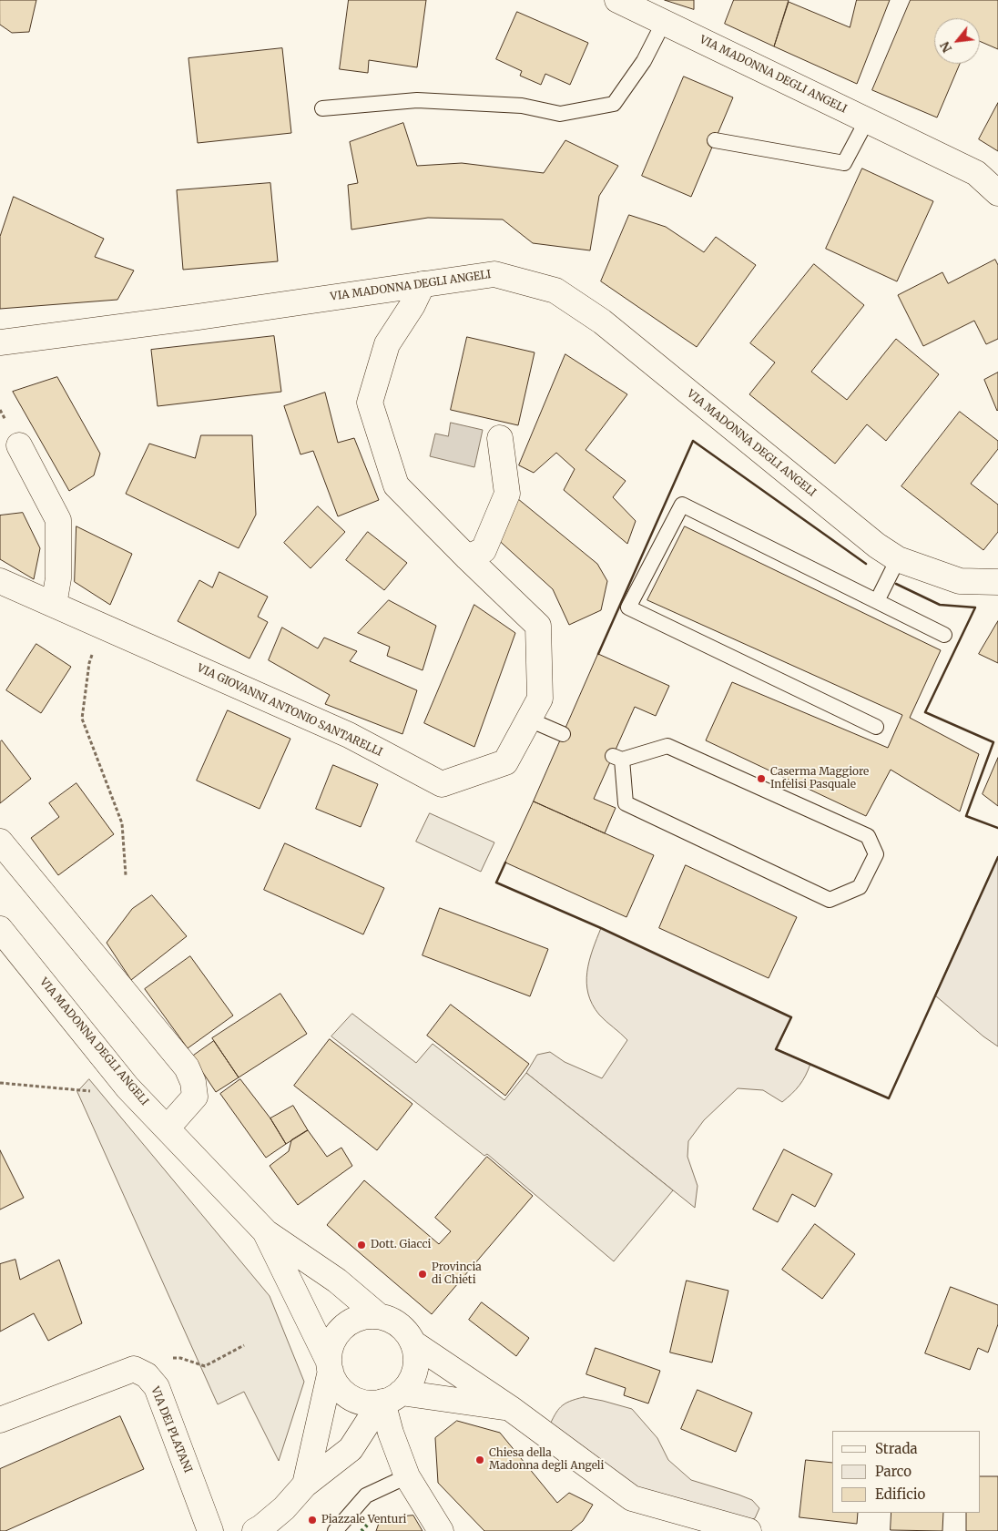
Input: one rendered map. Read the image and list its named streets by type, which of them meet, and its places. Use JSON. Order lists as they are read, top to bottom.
{
  "streets": {
    "street": ["VIA MADONNA DEGLI ANGELI", "VIA GIOVANNI ANTONIO SANTARELLI", "VIA DEI PLATANI"]
  },
  "crossings": [
    ["VIA MADONNA DEGLI ANGELI", "VIA GIOVANNI ANTONIO SANTARELLI"]
  ],
  "places": [
    "Caserma Maggiore Infelisi Pasquale",
    "Dott. Giacci",
    "Provincia di Chieti",
    "Chiesa della Madonna degli Angeli",
    "Piazzale Venturi"
  ],
  "legend": ["Strada", "Parco", "Edificio"],
  "north": "bottom left"
}
